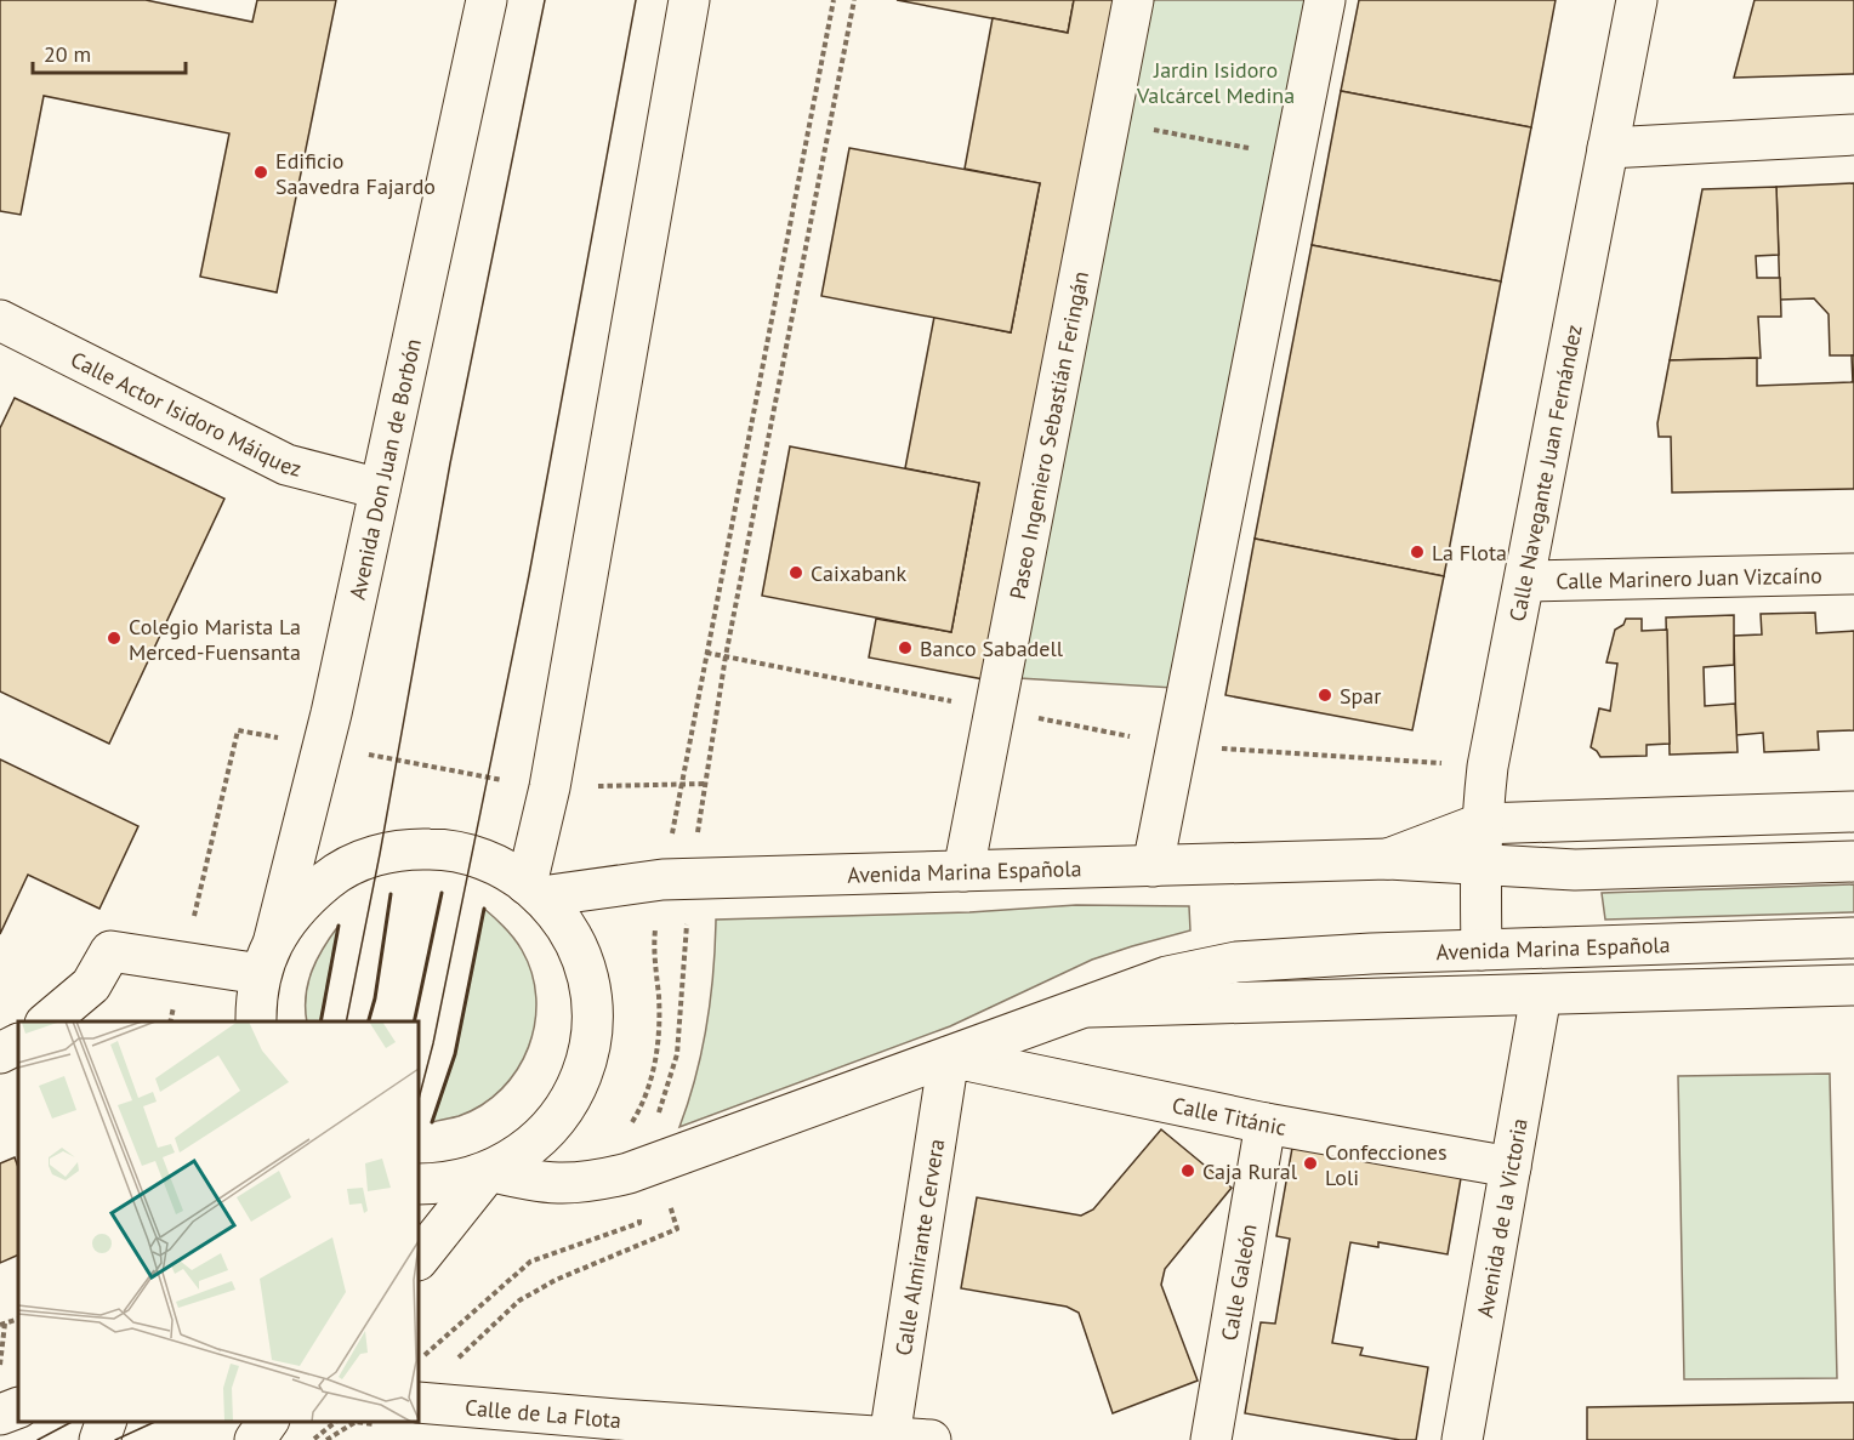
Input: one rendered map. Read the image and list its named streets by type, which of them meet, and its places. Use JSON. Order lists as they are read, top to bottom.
{
  "streets": {
    "street": [
      "Calle Actor Isidoro Máiquez",
      "Paseo Ingeniero Sebastián Feringán",
      "Avenida Don Juan de Borbón",
      "Calle Navegante Juan Fernández",
      "Calle Marinero Juan Vizcaíno",
      "Avenida Marina Española",
      "Calle Titánic",
      "Avenida de la Victoria",
      "Calle Almirante Cervera",
      "Calle Galeón",
      "Calle de La Flota"
    ]
  },
  "crossings": [
    ["Calle Actor Isidoro Máiquez", "Avenida Don Juan de Borbón"],
    ["Paseo Ingeniero Sebastián Feringán", "Avenida Marina Española"],
    ["Calle Navegante Juan Fernández", "Calle Marinero Juan Vizcaíno"],
    ["Calle Navegante Juan Fernández", "Avenida Marina Española"],
    ["Avenida Marina Española", "Calle Titánic"],
    ["Avenida Marina Española", "Avenida de la Victoria"],
    ["Avenida Marina Española", "Calle Almirante Cervera"],
    ["Calle Titánic", "Avenida de la Victoria"],
    ["Calle Titánic", "Calle Almirante Cervera"],
    ["Calle Titánic", "Calle Galeón"],
    ["Calle Almirante Cervera", "Calle de La Flota"]
  ],
  "parks": ["Jardin Isidoro Valcárcel Medina"],
  "places": [
    "Edificio Saavedra Fajardo",
    "La Flota",
    "Caixabank",
    "Colegio Marista La Merced-Fuensanta",
    "Banco Sabadell",
    "Spar",
    "Confecciones Loli",
    "Caja Rural"
  ],
  "scale_bar": "20 m"
}
